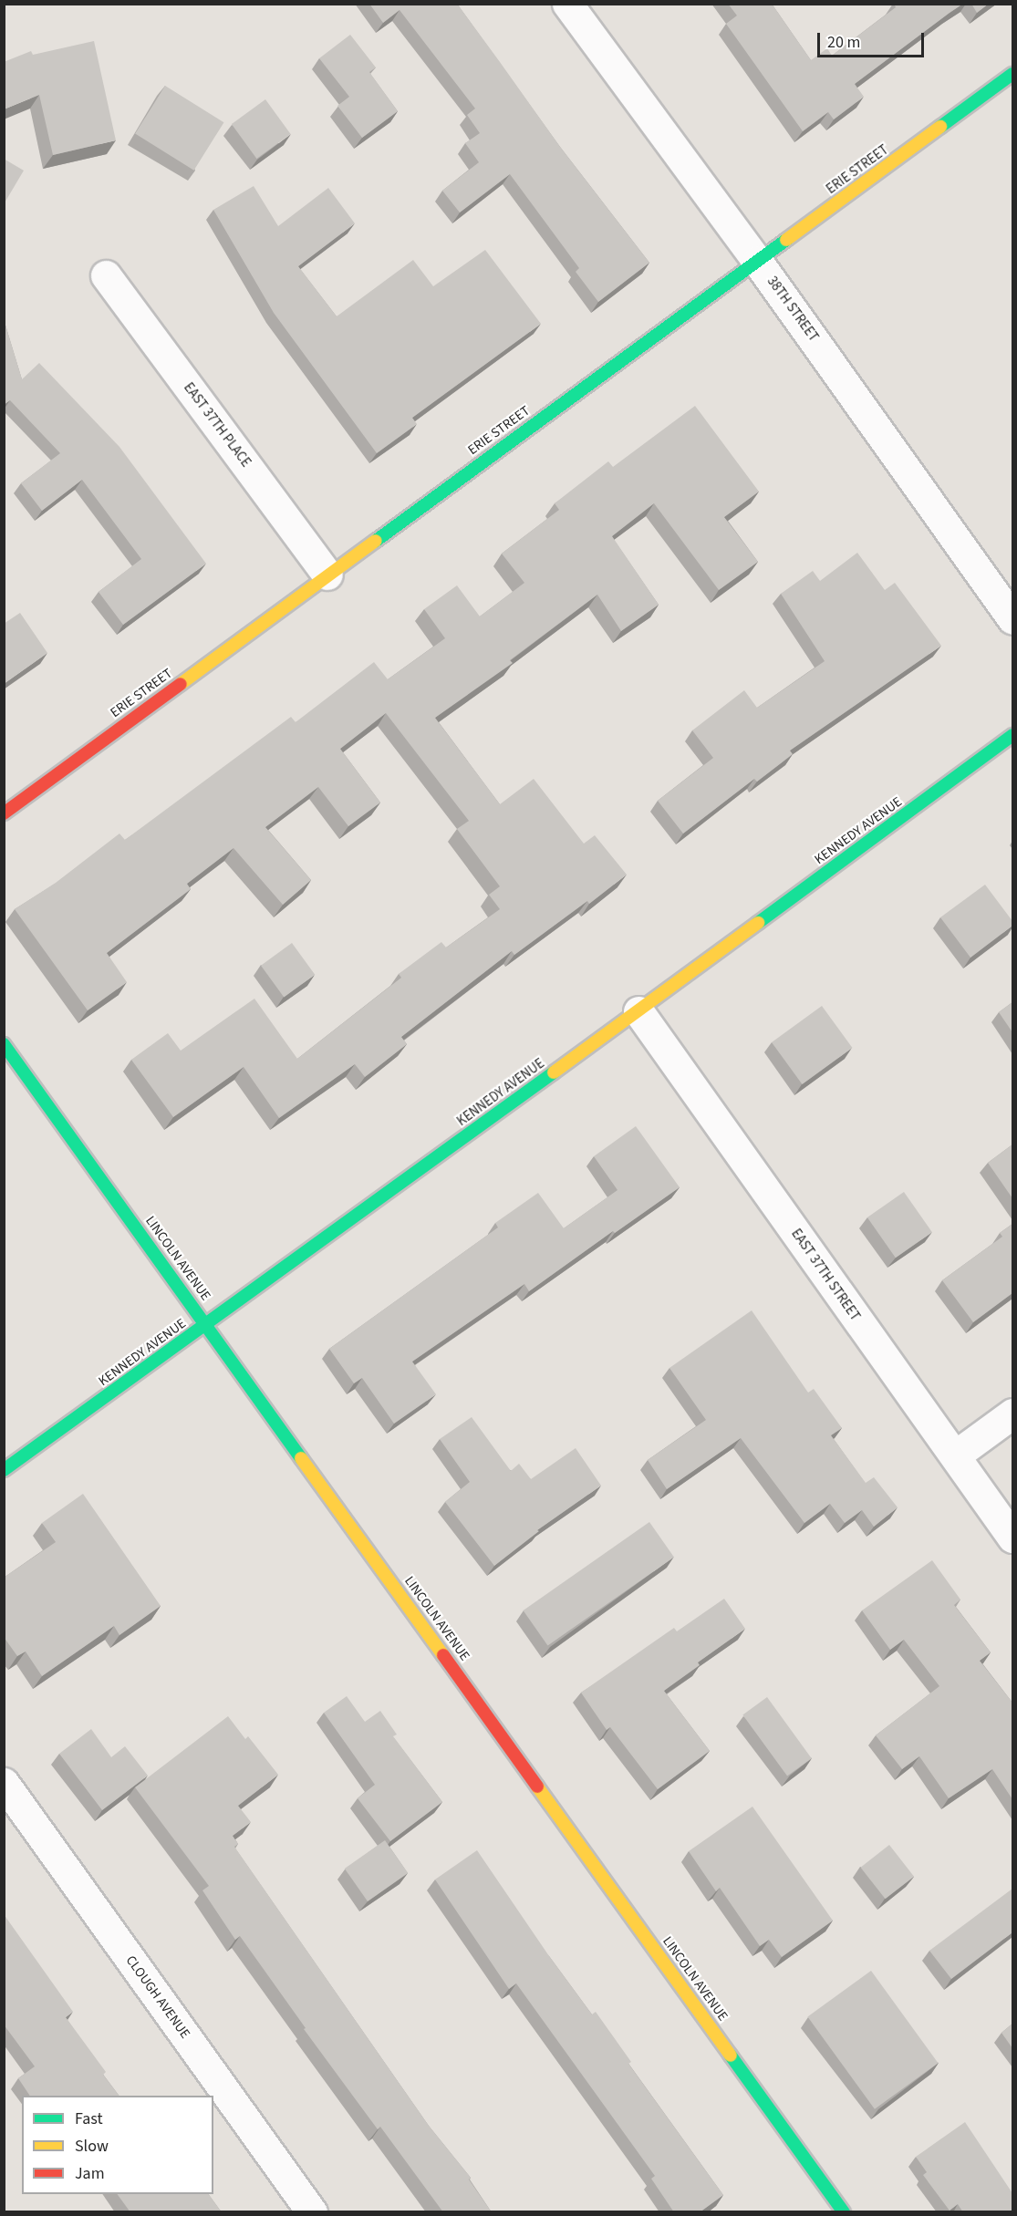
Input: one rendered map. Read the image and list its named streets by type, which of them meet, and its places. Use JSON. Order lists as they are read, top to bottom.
{
  "streets": {
    "street": [
      "ERIE STREET",
      "38TH STREET",
      "EAST 37TH PLACE",
      "KENNEDY AVENUE",
      "LINCOLN AVENUE",
      "EAST 37TH STREET",
      "CLOUGH AVENUE"
    ]
  },
  "crossings": [
    ["ERIE STREET", "38TH STREET"],
    ["ERIE STREET", "EAST 37TH PLACE"],
    ["KENNEDY AVENUE", "LINCOLN AVENUE"],
    ["KENNEDY AVENUE", "EAST 37TH STREET"]
  ],
  "legend": ["Fast", "Slow", "Jam"],
  "scale_bar": "20 m"
}
